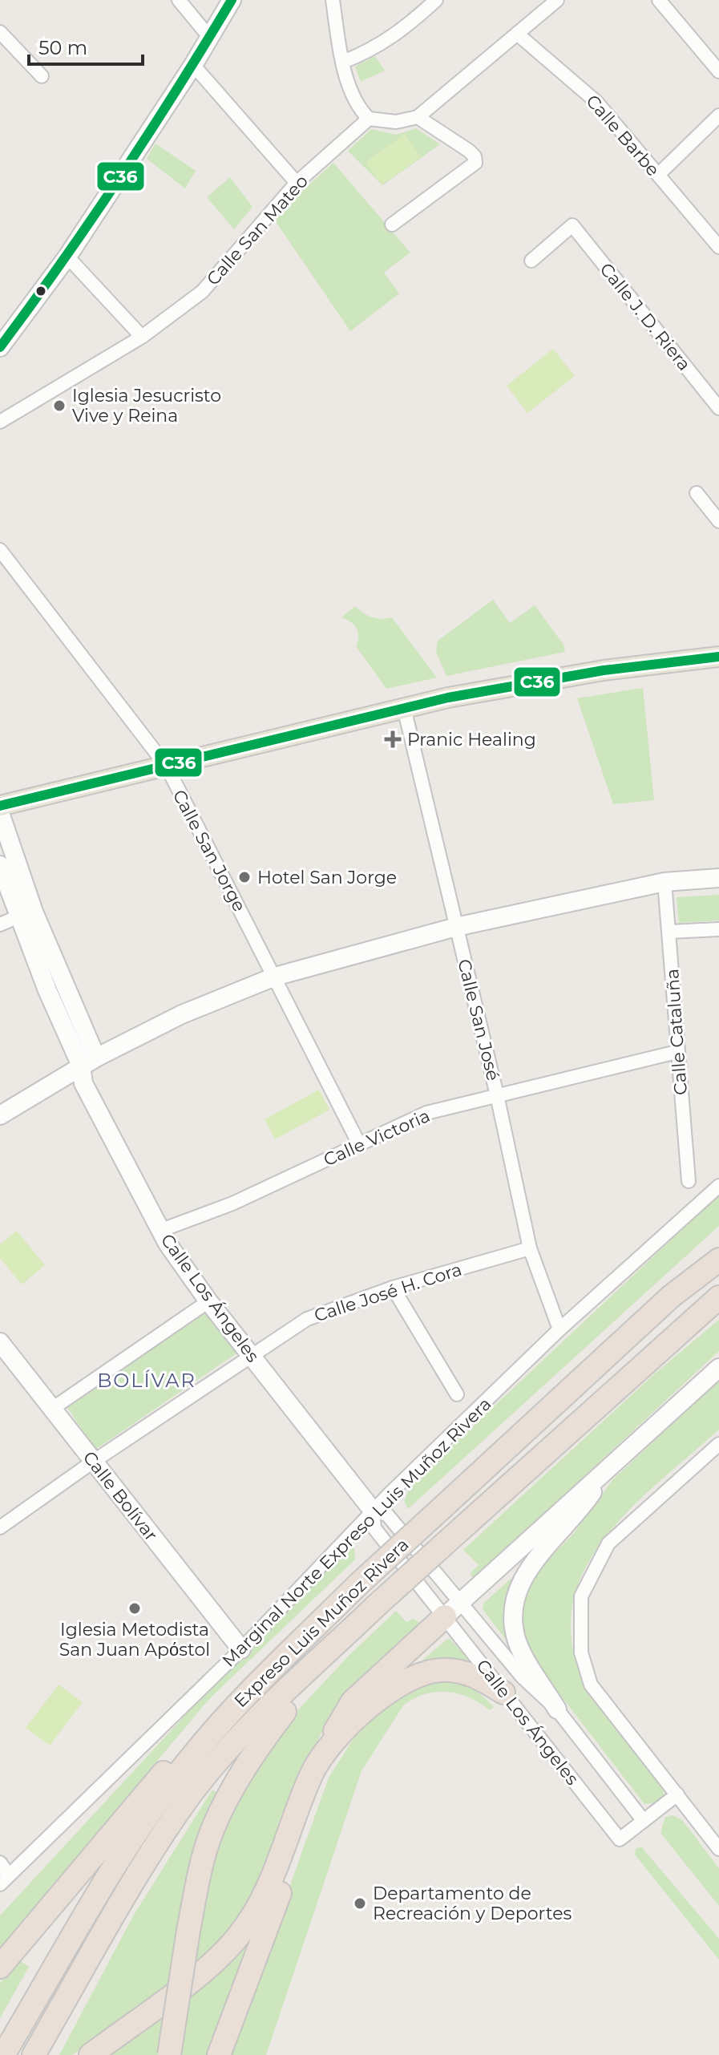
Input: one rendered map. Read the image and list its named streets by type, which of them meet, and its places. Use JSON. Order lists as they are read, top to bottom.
{
  "streets": {
    "highway": ["Expreso Luis Muñoz Rivera"],
    "street": [
      "Calle Barbe",
      "Calle San Mateo",
      "Calle J. D. Riera",
      "Calle San Jorge",
      "Calle San José",
      "Calle Cataluña",
      "Calle Victoria",
      "Calle José H. Cora",
      "Calle Los Ángeles",
      "Calle Bolívar",
      "Marginal Norte Expreso Luis Muñoz Rivera"
    ]
  },
  "crossings": [
    ["Calle San Jorge", "Calle Victoria"],
    ["Calle San José", "Calle Victoria"],
    ["Calle San José", "Calle José H. Cora"],
    ["Calle San José", "Marginal Norte Expreso Luis Muñoz Rivera"],
    ["Calle Cataluña", "Calle Victoria"],
    ["Calle Victoria", "Calle Los Ángeles"],
    ["Calle José H. Cora", "Calle Los Ángeles"],
    ["Calle José H. Cora", "Calle Bolívar"],
    ["Calle Los Ángeles", "Marginal Norte Expreso Luis Muñoz Rivera"],
    ["Calle Bolívar", "Marginal Norte Expreso Luis Muñoz Rivera"]
  ],
  "districts": ["BOLÍVAR"],
  "places": {
    "other": [
      "Iglesia Jesucristo Vive y Reina",
      "Hotel San Jorge",
      "Iglesia Metodista San Juan Apόstol",
      "Departamento de Recreación y Deportes"
    ],
    "health": ["Pranic Healing"]
  },
  "lines": ["transit line C36"],
  "scale_bar": "50 m"
}
